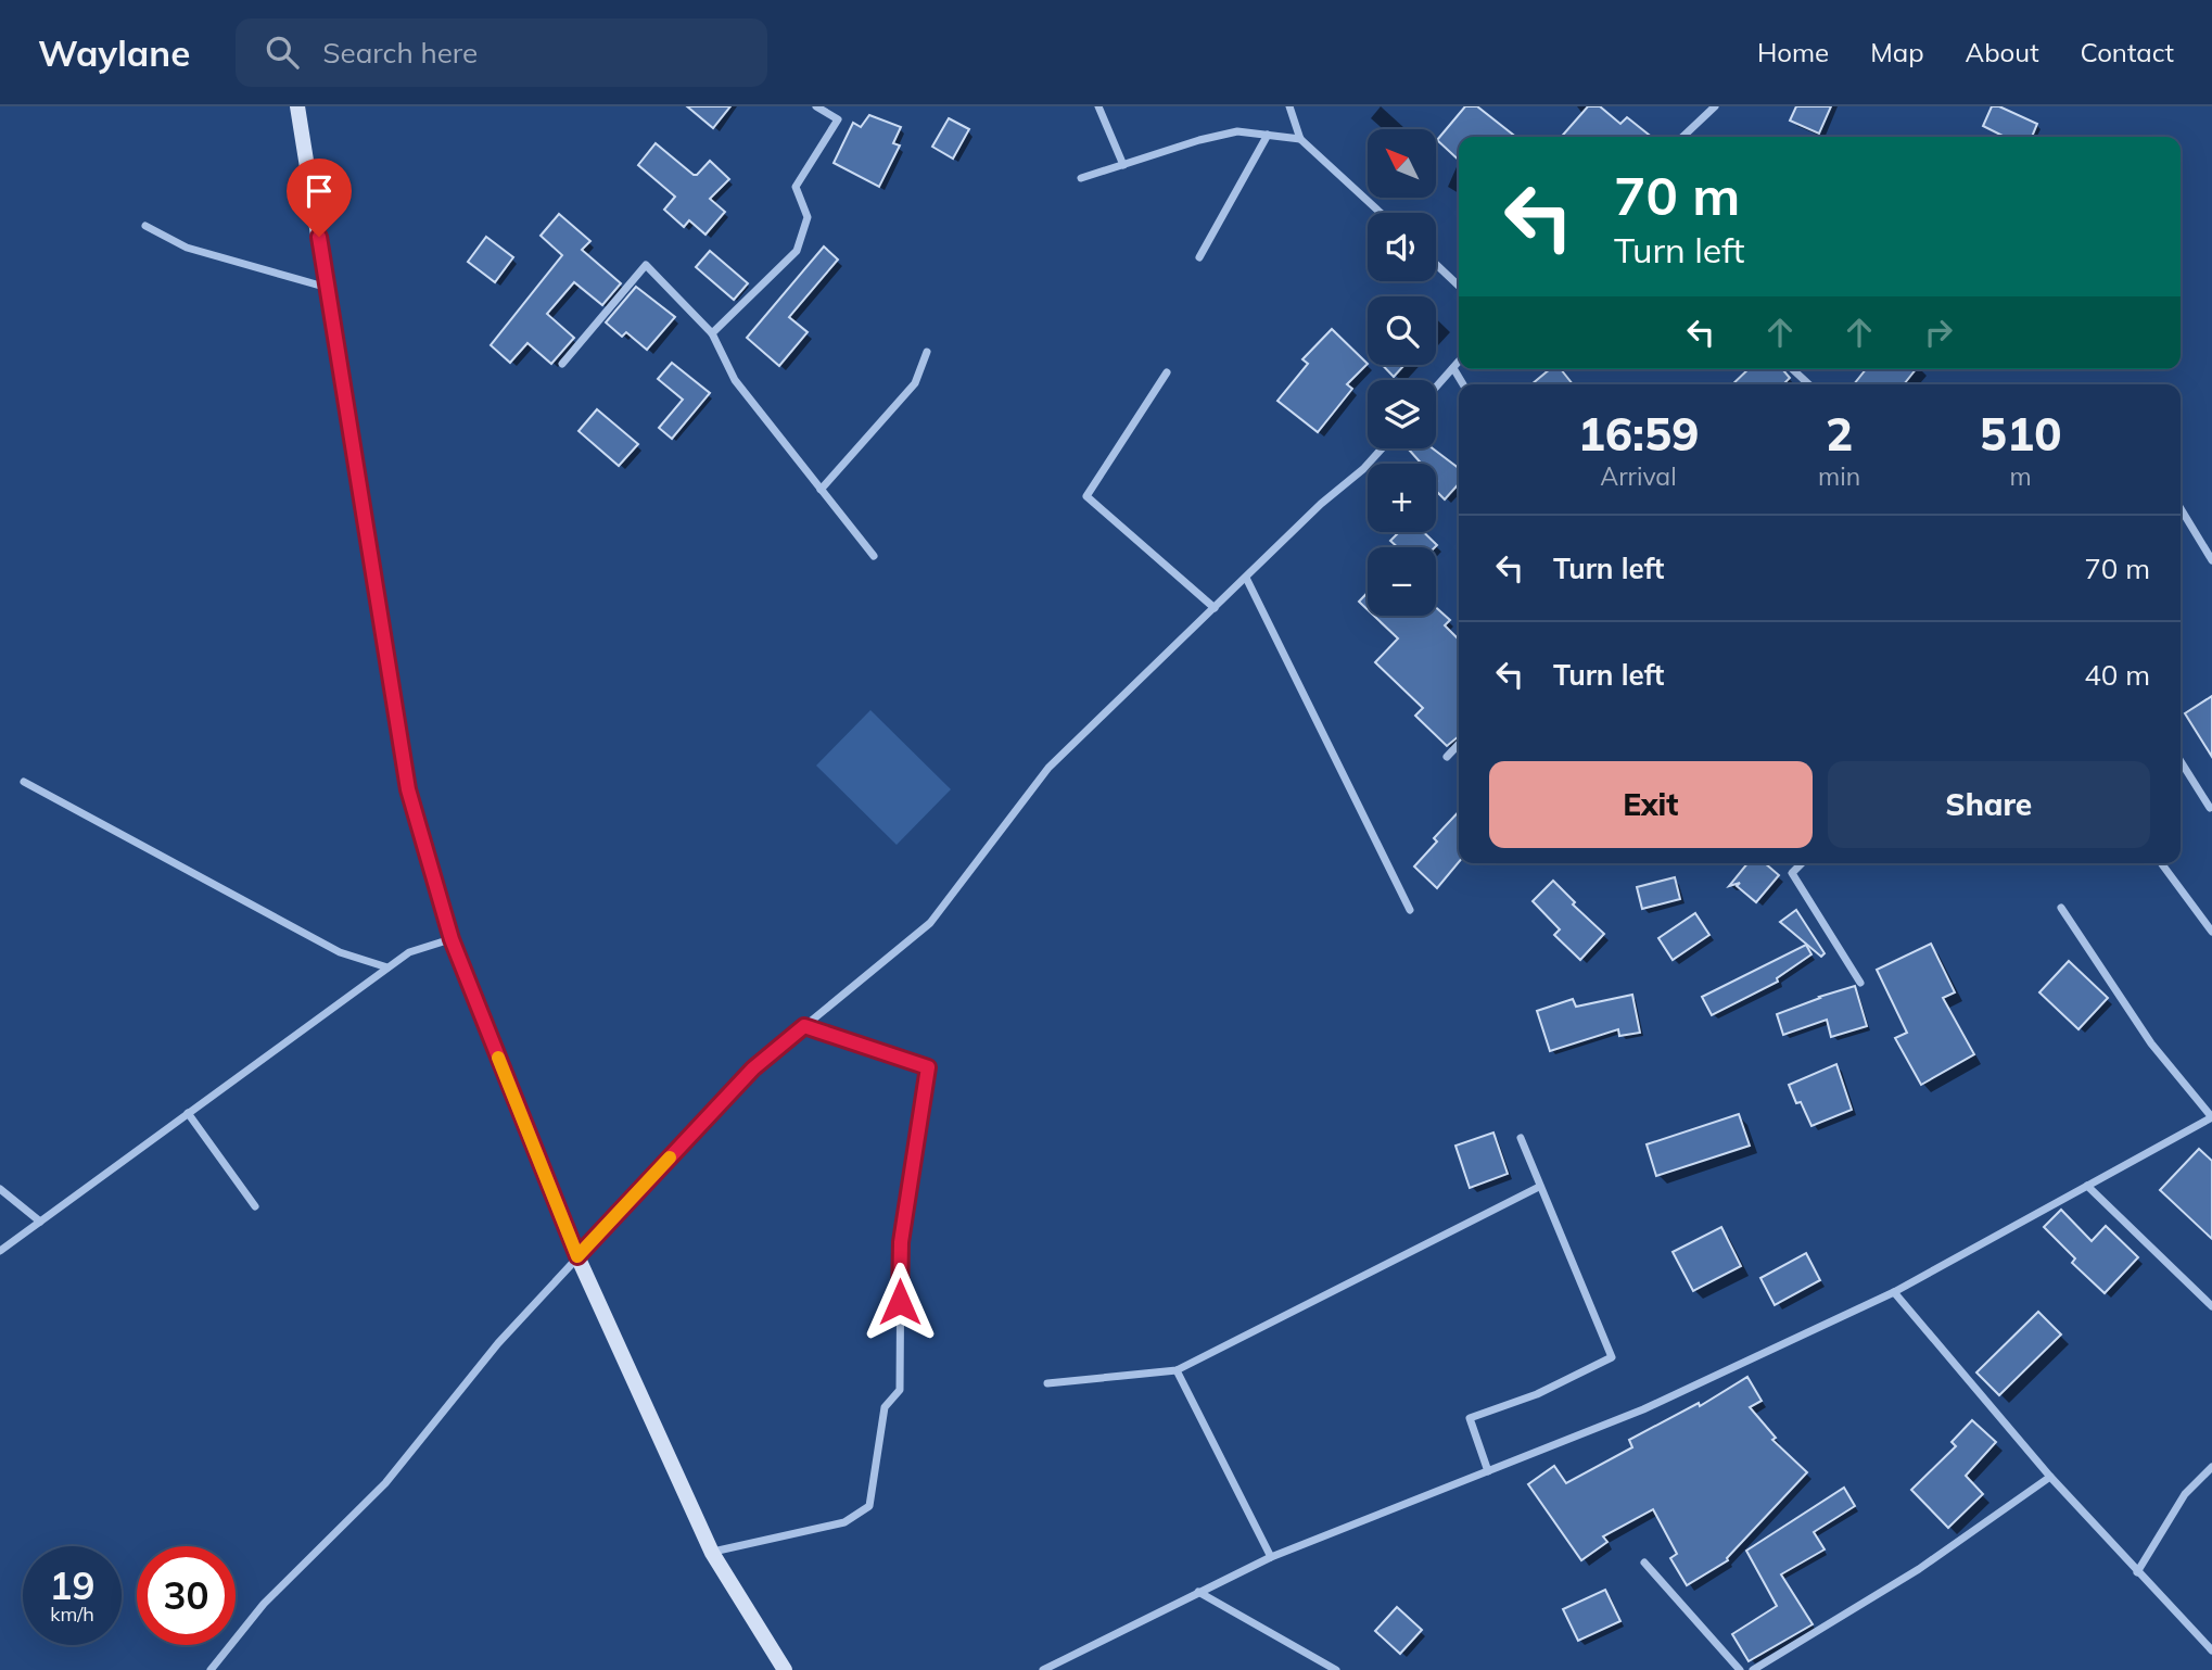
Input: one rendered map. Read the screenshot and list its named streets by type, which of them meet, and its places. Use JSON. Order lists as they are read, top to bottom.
{
  "north": "top left",
  "page": {
    "header": "Waylane",
    "search": "Search here",
    "nav": [
      "Home",
      "Map",
      "About",
      "Contact"
    ],
    "map_buttons": ["+", "−"],
    "turn": ["70 m", "Turn left"],
    "eta": [
      "16:59",
      "Arrival",
      "2",
      "min",
      "510",
      "m"
    ],
    "list": [
      {
        "name": "Turn left",
        "value": "70 m"
      },
      {
        "name": "Turn left",
        "value": "40 m"
      }
    ],
    "buttons": ["Exit", "Share"],
    "speed": "19 km/h",
    "limit": "30"
  }
}
